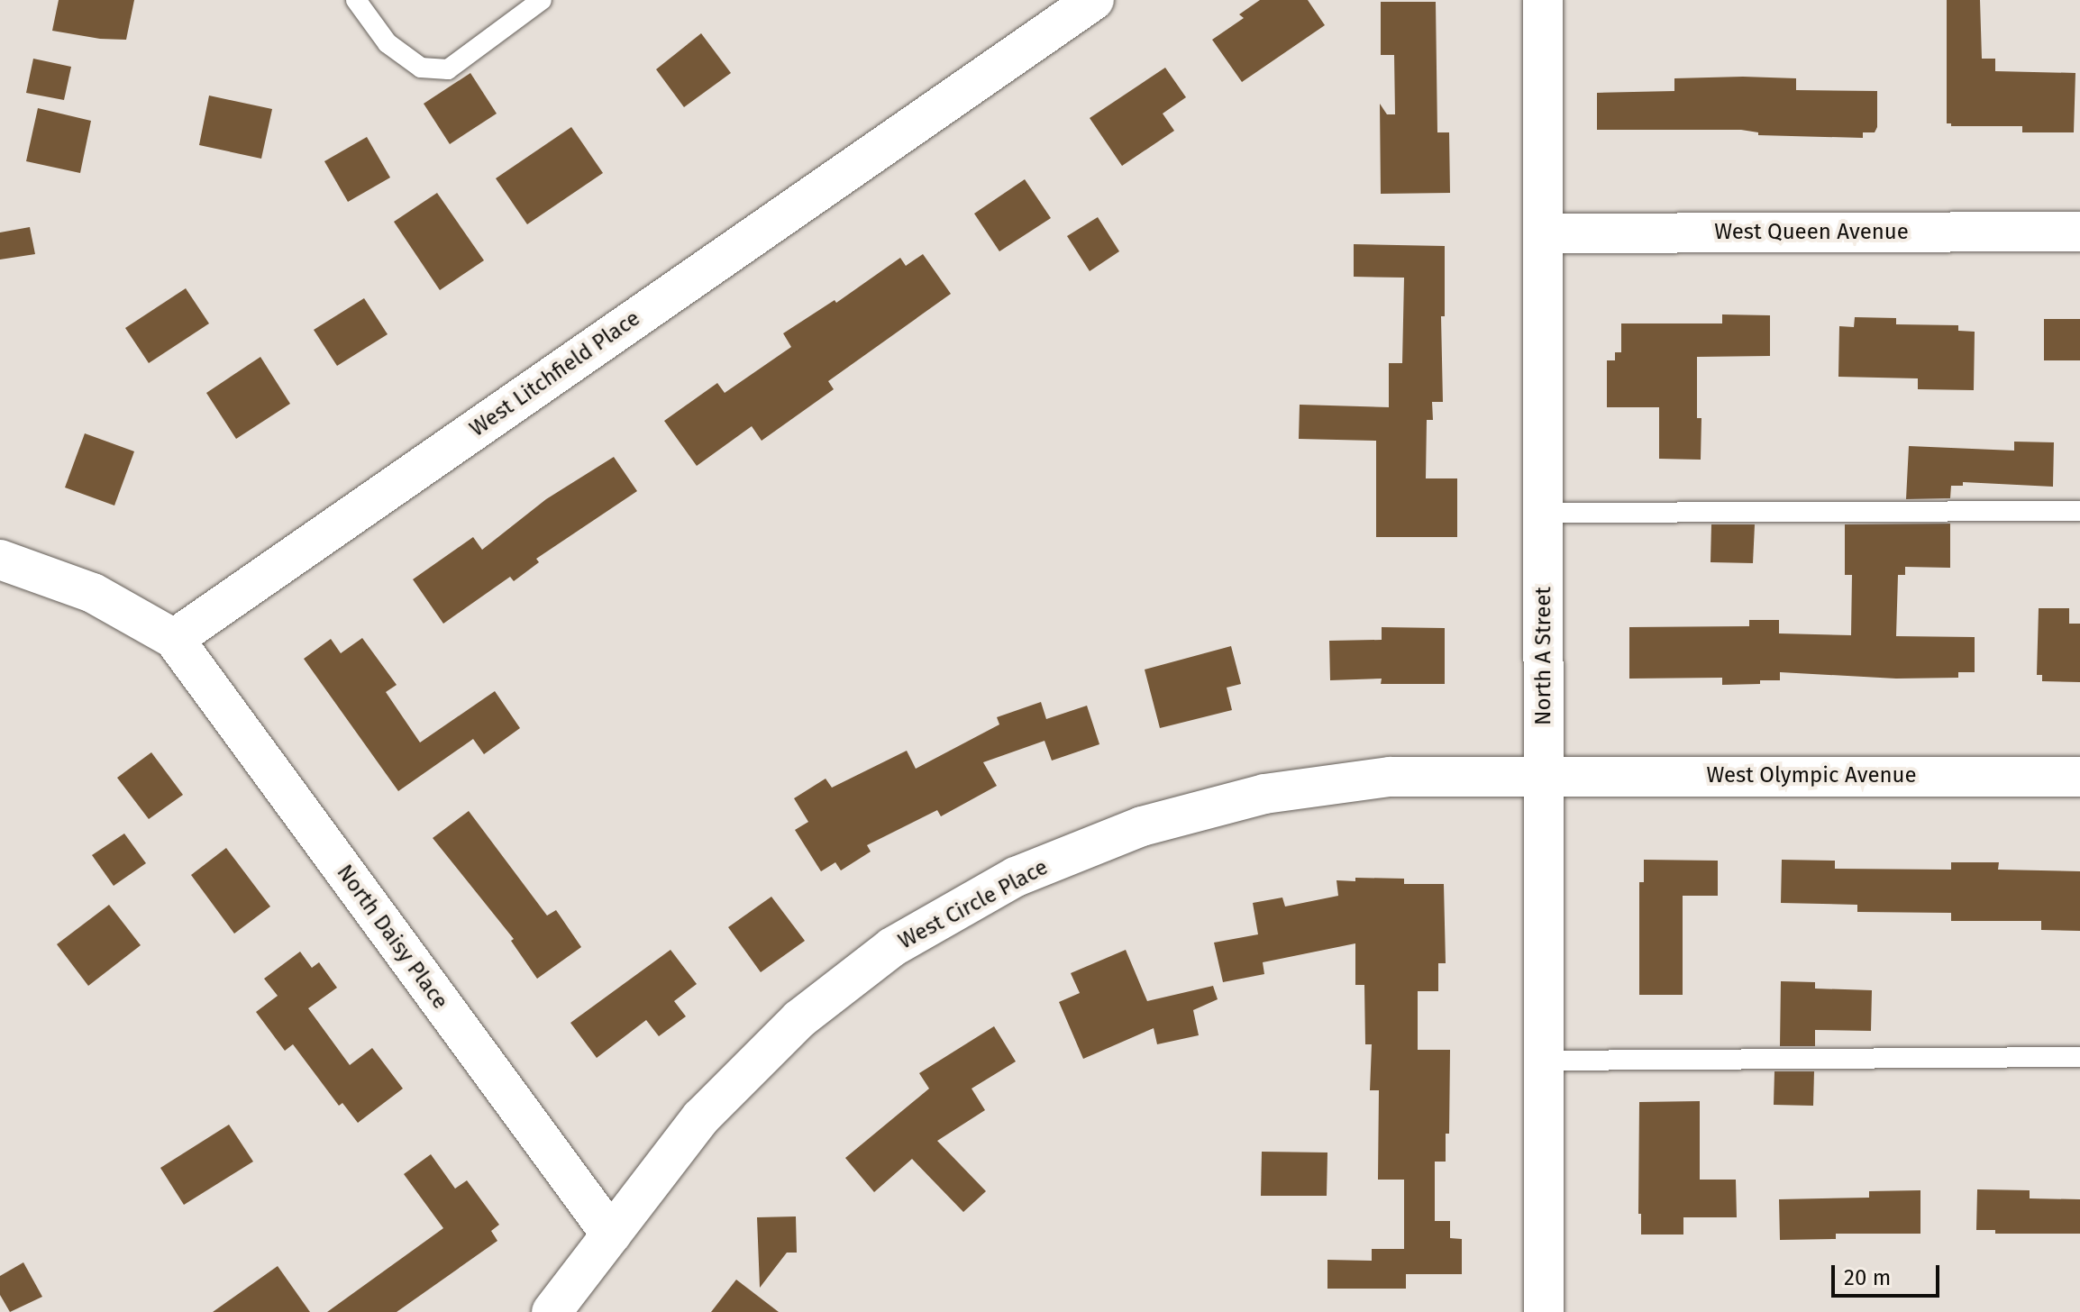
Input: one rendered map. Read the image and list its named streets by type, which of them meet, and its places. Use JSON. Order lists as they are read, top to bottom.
{
  "streets": {
    "street": [
      "West Queen Avenue",
      "West Litchfield Place",
      "North A Street",
      "West Olympic Avenue",
      "West Circle Place",
      "North Daisy Place"
    ]
  },
  "crossings": [
    ["West Queen Avenue", "North A Street"],
    ["West Litchfield Place", "North Daisy Place"],
    ["North A Street", "West Olympic Avenue"],
    ["North A Street", "West Circle Place"],
    ["West Olympic Avenue", "West Circle Place"],
    ["West Circle Place", "North Daisy Place"]
  ],
  "scale_bar": "20 m"
}
